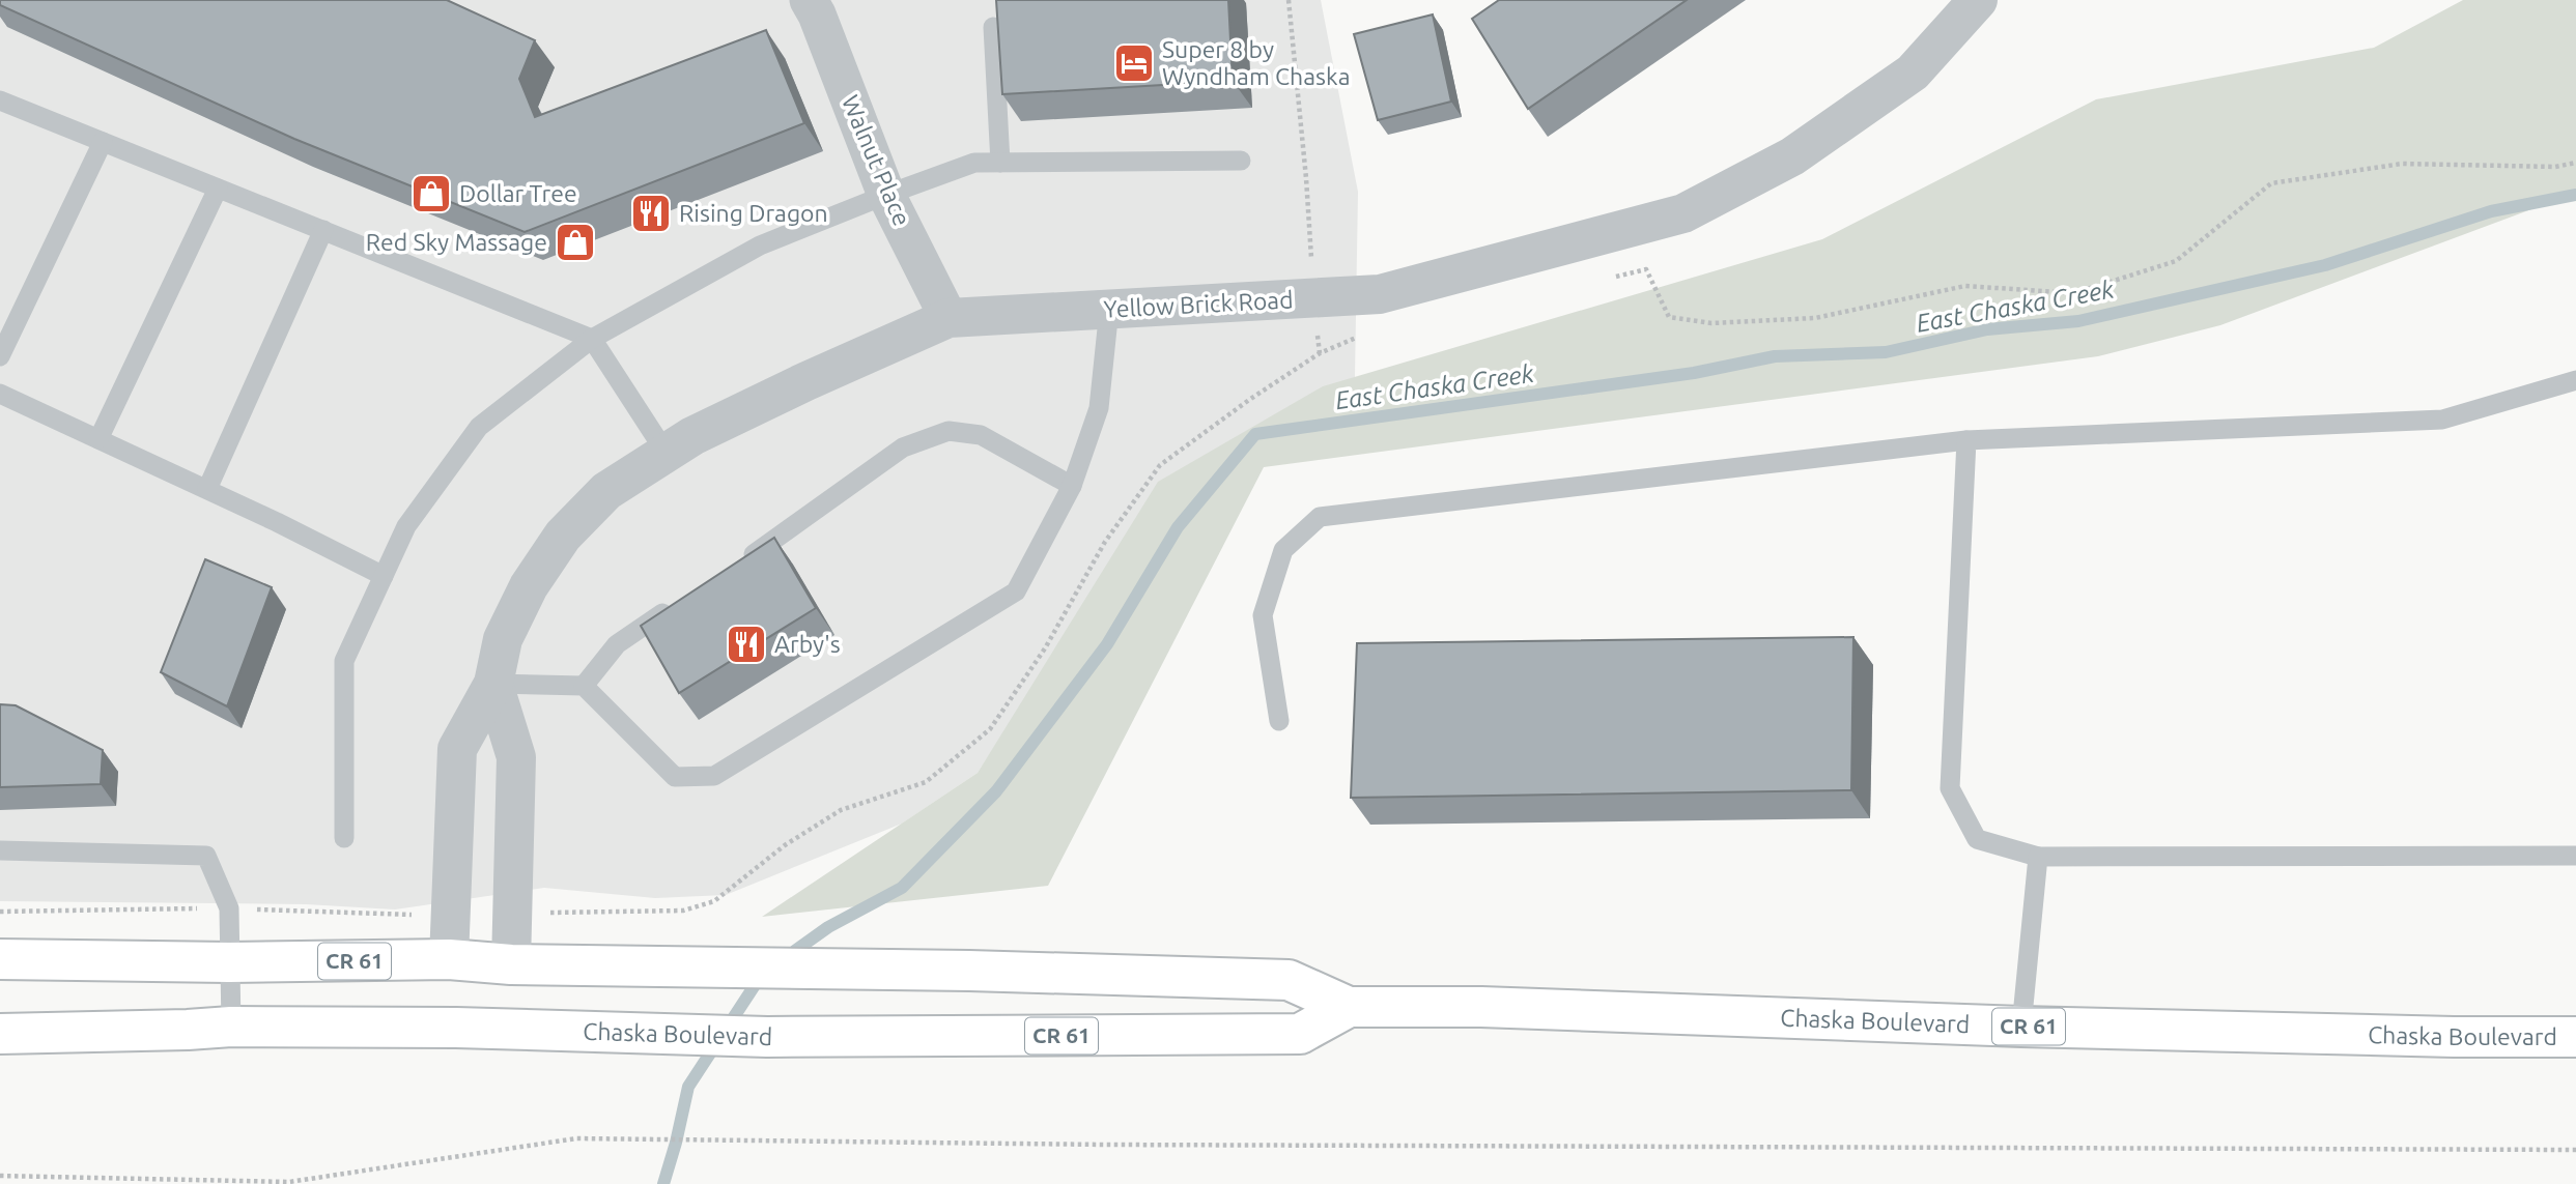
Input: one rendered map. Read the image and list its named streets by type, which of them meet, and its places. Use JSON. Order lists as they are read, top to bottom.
{
  "streets": {
    "main road": ["CR 61", "Chaska Boulevard"],
    "street": ["Walnut Place", "Yellow Brick Road"]
  },
  "crossings": [
    ["Walnut Place", "Yellow Brick Road"],
    ["Yellow Brick Road", "Chaska Boulevard"]
  ],
  "water": ["East Chaska Creek"],
  "places": {
    "hotel": ["Super 8 by Wyndham Chaska"],
    "shop": ["Dollar Tree", "Red Sky Massage"],
    "restaurant": ["Rising Dragon", "Arby's"]
  }
}
